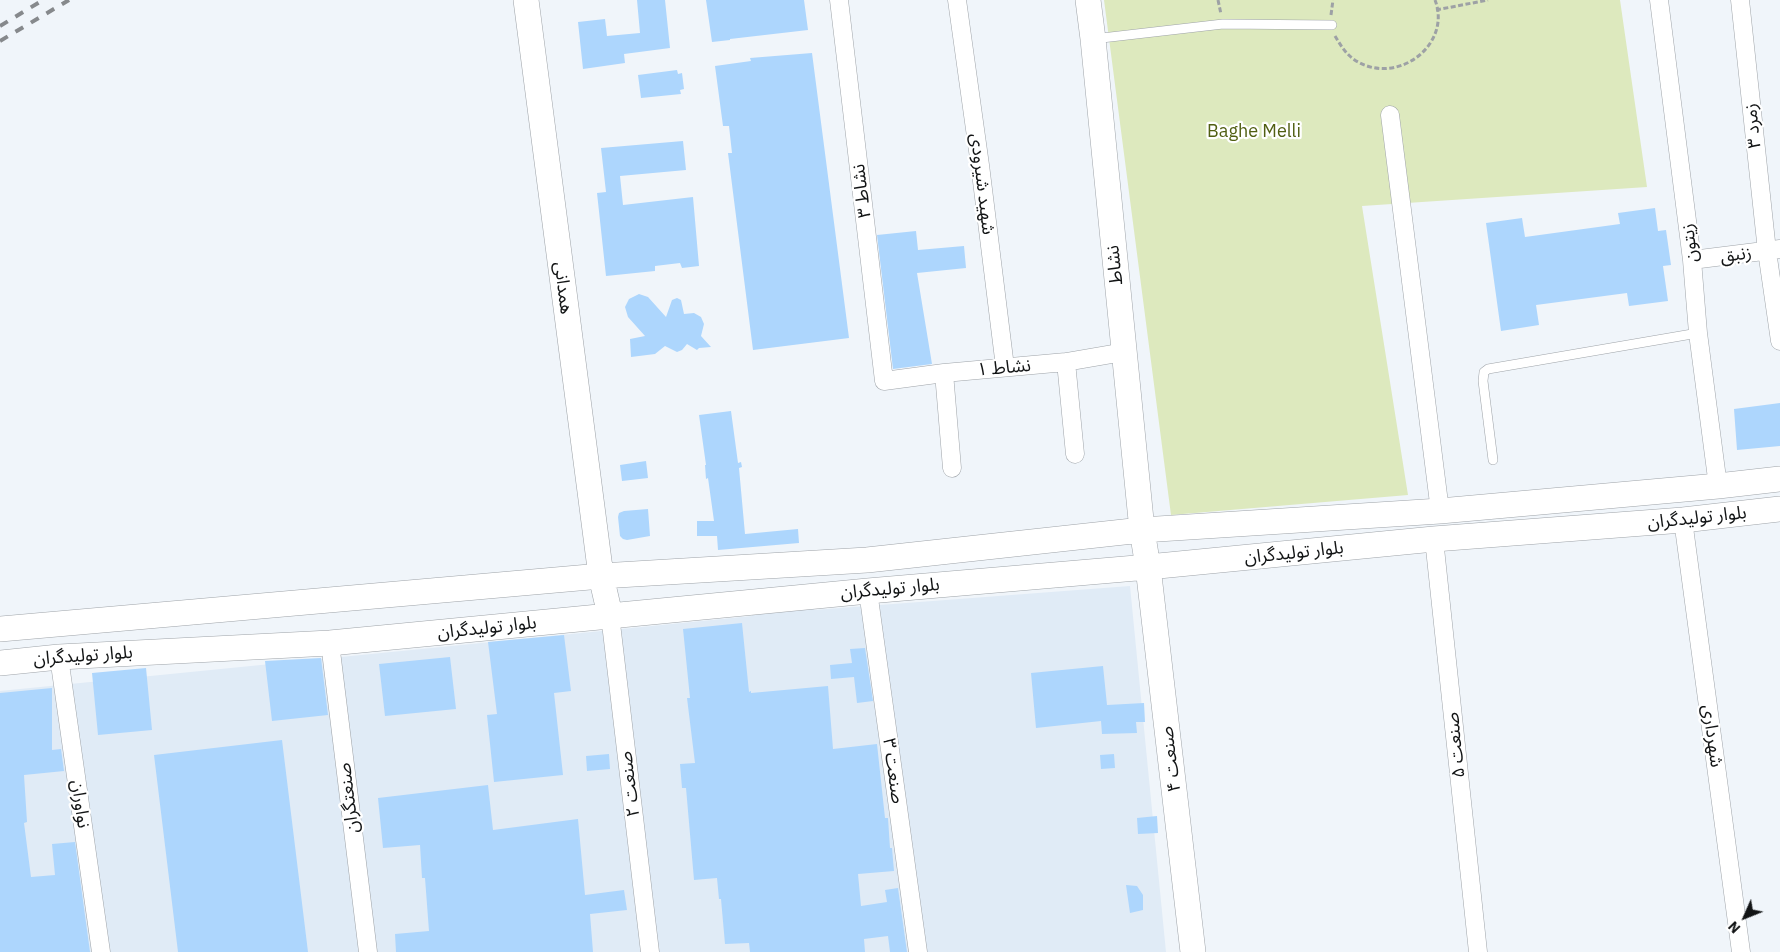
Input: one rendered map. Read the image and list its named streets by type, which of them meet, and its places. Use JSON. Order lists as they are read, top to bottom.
{
  "streets": {
    "main road": [
      "نشاط",
      "همدانی",
      "بلوار تولیدگران",
      "صنعت ۴"
    ],
    "street": [
      "زمرد ۳",
      "شهید شیرودی",
      "نشاط ۳",
      "زیتون",
      "زنبق",
      "نشاط ۱",
      "شهرداری",
      "صنعت ۵",
      "صنعت ۳",
      "صنعت ۲",
      "صنعتگران",
      "نواوران"
    ]
  },
  "crossings": [
    ["زمرد ۳", "زنبق"],
    ["شهید شیرودی", "نشاط ۱"],
    ["نشاط ۳", "نشاط ۱"],
    ["زیتون", "زنبق"],
    ["زیتون", "بلوار تولیدگران"],
    ["نشاط", "نشاط ۱"],
    ["نشاط", "بلوار تولیدگران"],
    ["نشاط", "صنعت ۴"],
    ["همدانی", "بلوار تولیدگران"],
    ["همدانی", "صنعت ۲"],
    ["بلوار تولیدگران", "شهرداری"],
    ["بلوار تولیدگران", "صنعت ۵"],
    ["بلوار تولیدگران", "صنعت ۴"],
    ["بلوار تولیدگران", "صنعت ۳"],
    ["بلوار تولیدگران", "صنعت ۲"],
    ["بلوار تولیدگران", "صنعتگران"],
    ["بلوار تولیدگران", "نواوران"]
  ],
  "parks": ["Baghe Melli"],
  "north": "bottom left"
}
